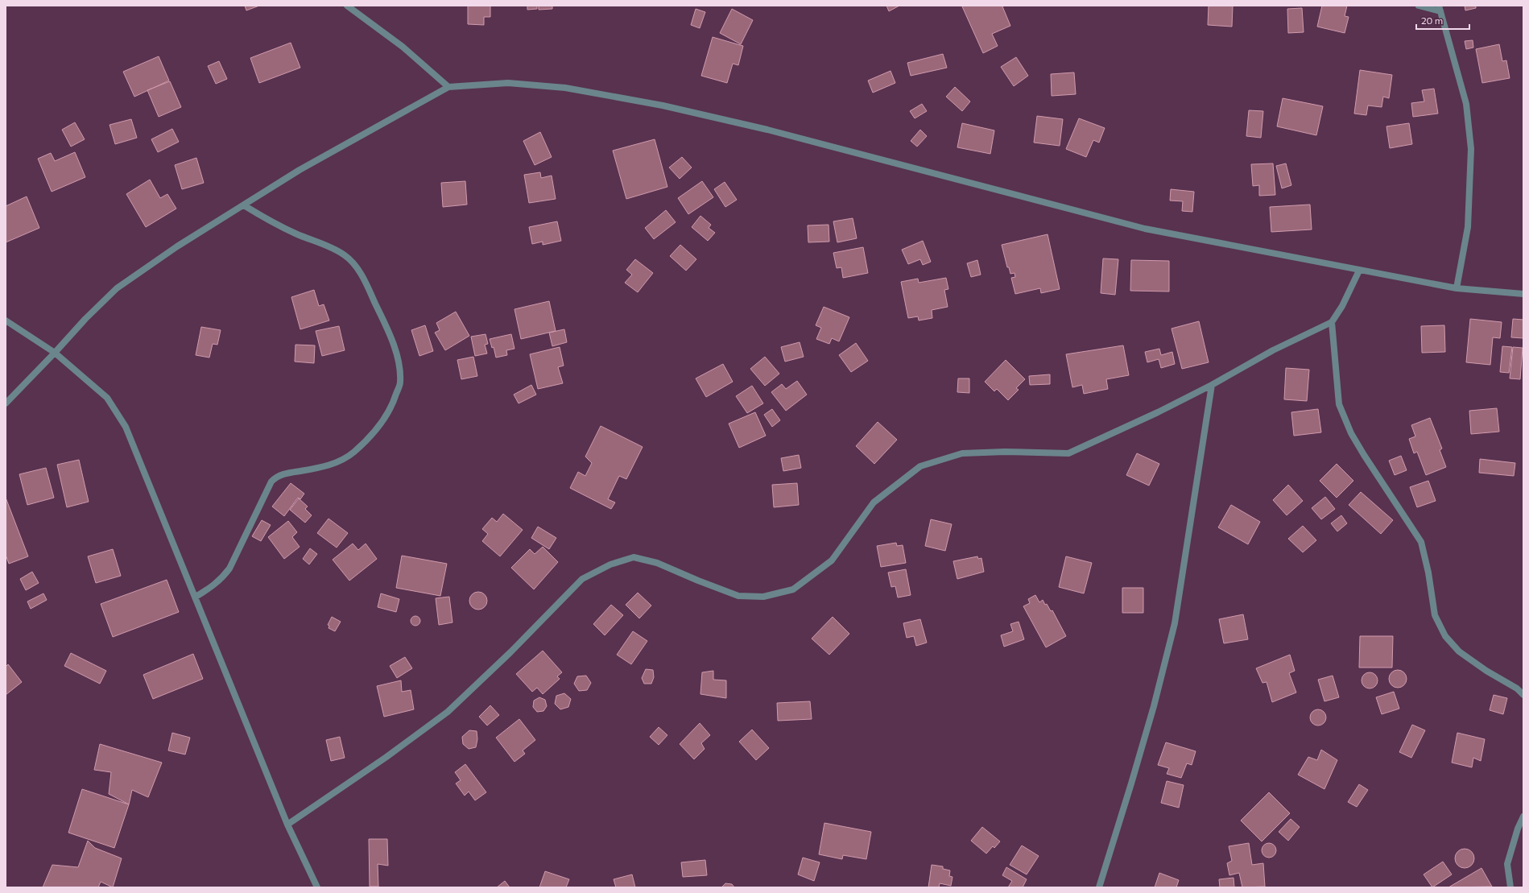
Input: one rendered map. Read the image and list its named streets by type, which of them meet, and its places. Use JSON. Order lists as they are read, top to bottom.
{
  "scale_bar": "20 m"
}
